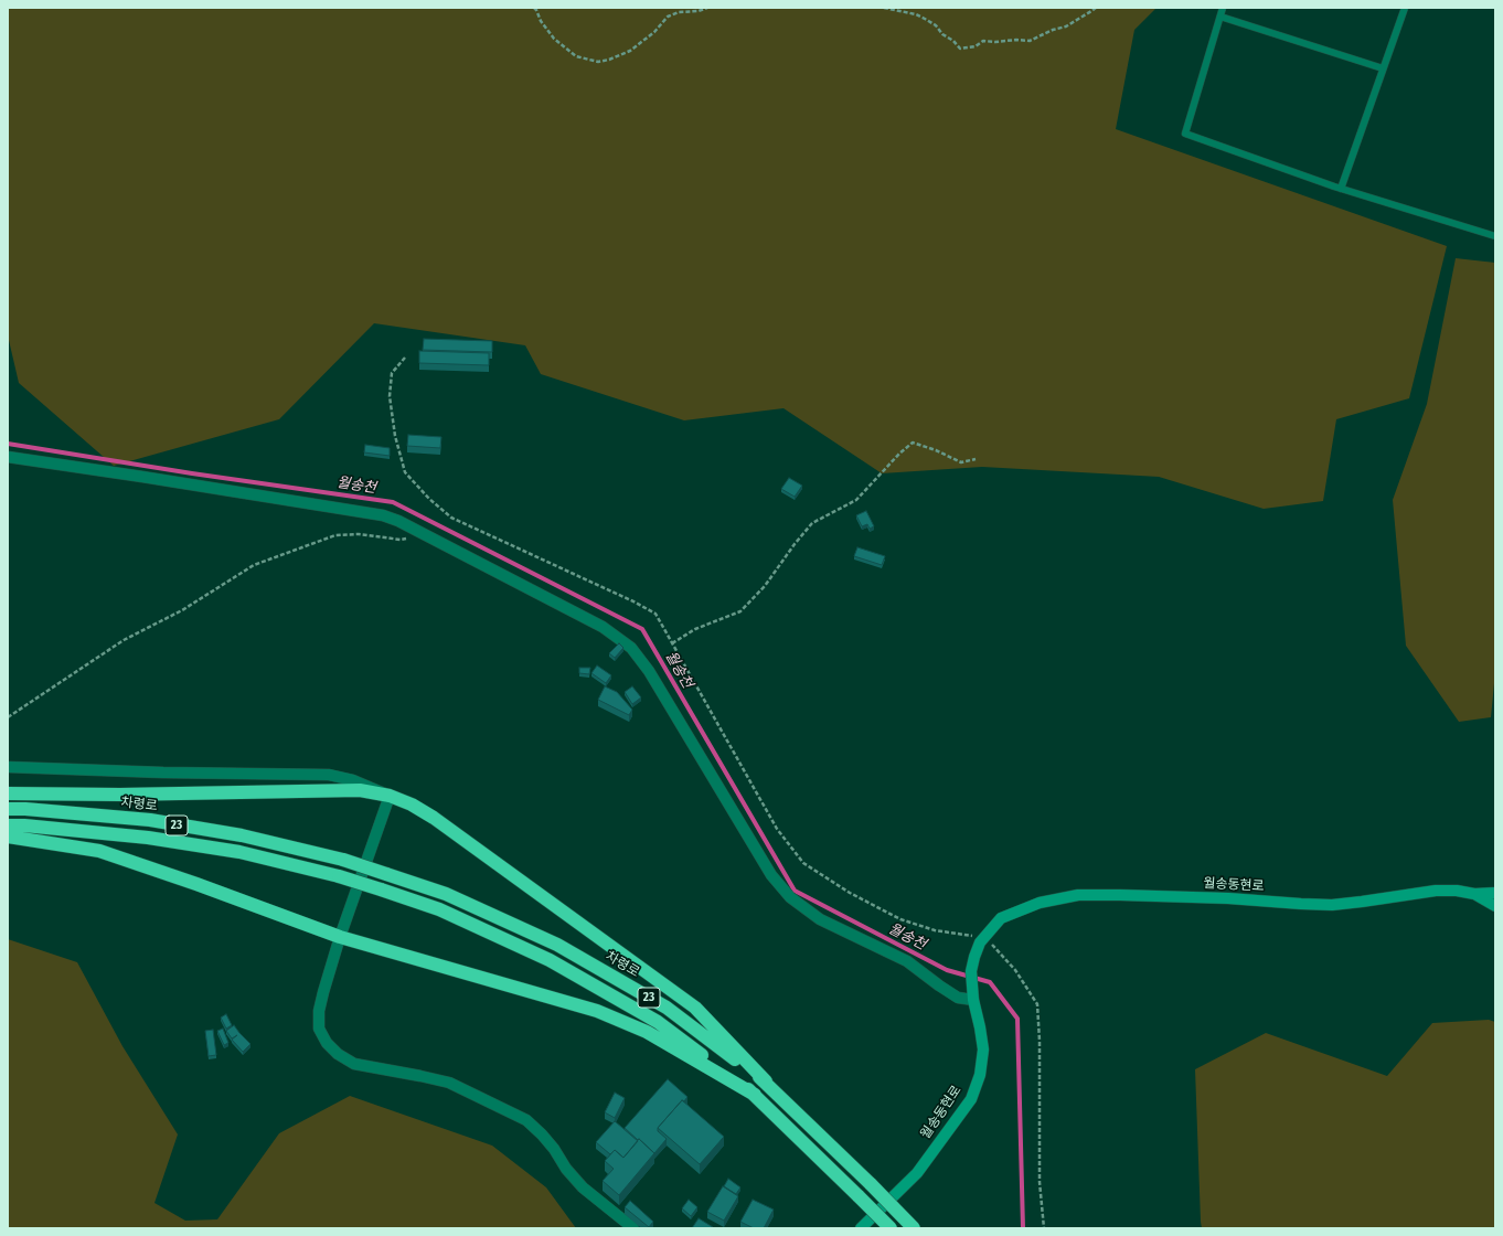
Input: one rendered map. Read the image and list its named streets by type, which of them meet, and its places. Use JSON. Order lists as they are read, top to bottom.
{
  "streets": {
    "highway": ["차령로", "23"],
    "street": ["월송동현로"]
  },
  "water": ["월송천"]
}
